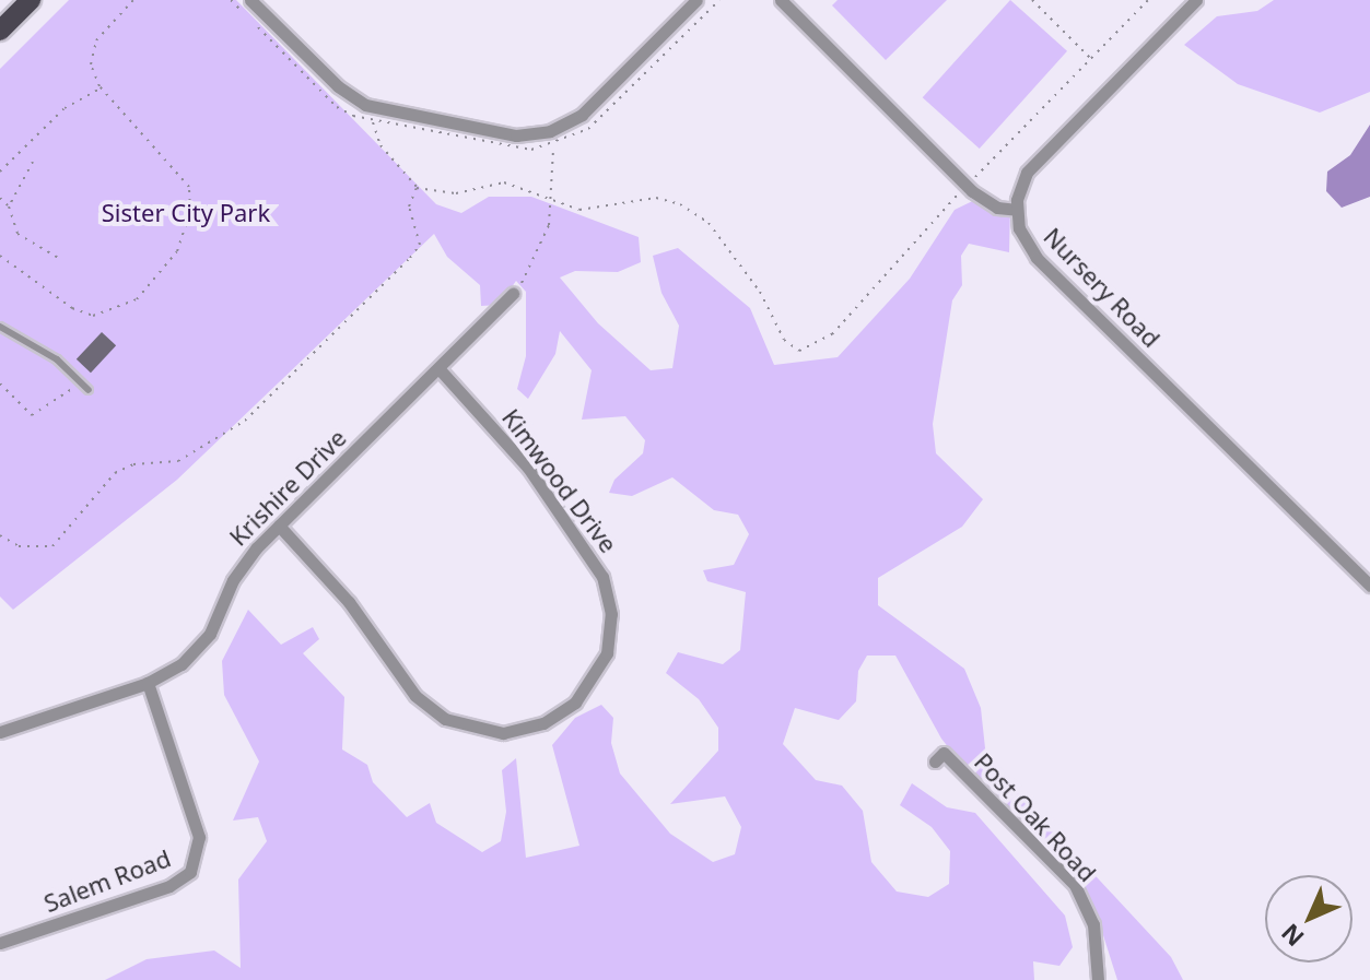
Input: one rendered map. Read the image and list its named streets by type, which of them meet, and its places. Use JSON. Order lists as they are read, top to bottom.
{
  "streets": {
    "street": [
      "Nursery Road",
      "Kimwood Drive",
      "Krishire Drive",
      "Post Oak Road",
      "Salem Road"
    ]
  },
  "crossings": [
    ["Kimwood Drive", "Krishire Drive"],
    ["Krishire Drive", "Salem Road"]
  ],
  "parks": ["Sister City Park"],
  "north": "bottom left"
}
